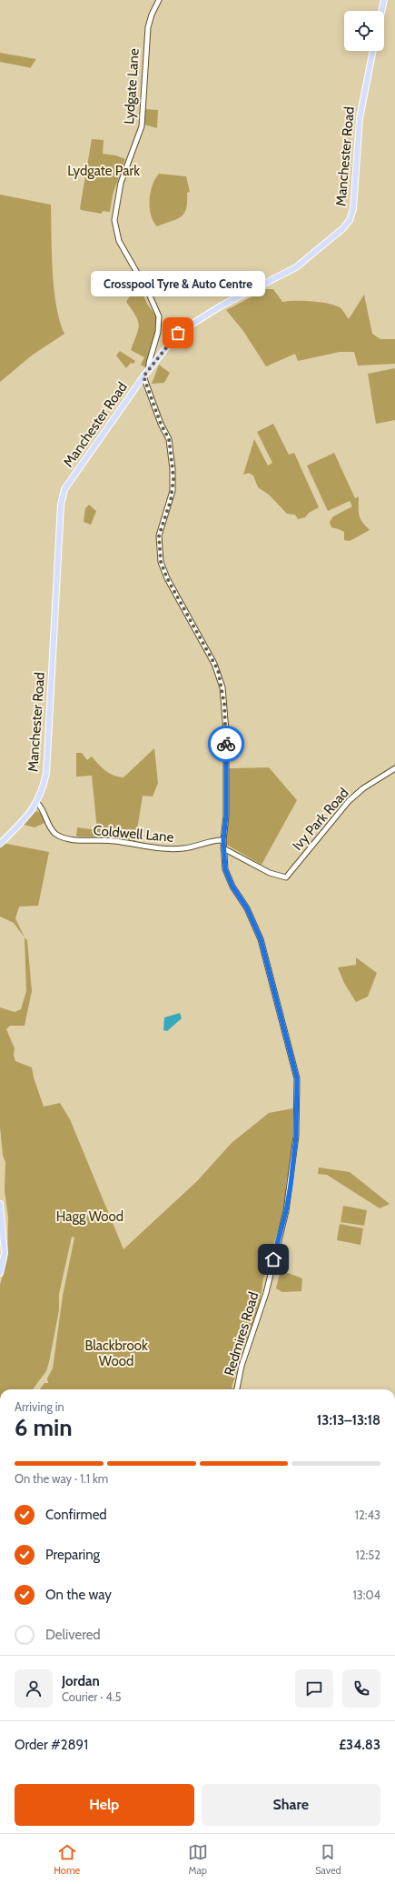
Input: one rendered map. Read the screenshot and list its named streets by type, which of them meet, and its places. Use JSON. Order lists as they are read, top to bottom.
{
  "streets": {
    "main road": ["Manchester Road"],
    "street": [
      "Lydgate Lane",
      "Ivy Park Road",
      "Coldwell Lane",
      "Redmires Road"
    ]
  },
  "crossings": [
    ["Lydgate Lane", "Manchester Road"],
    ["Manchester Road", "Coldwell Lane"],
    ["Manchester Road", "Redmires Road"],
    ["Ivy Park Road", "Redmires Road"],
    ["Coldwell Lane", "Redmires Road"]
  ],
  "parks": ["Lydgate Park", "Hagg Wood", "Blackbrook Wood"],
  "places": ["Crosspool Tyre & Auto Centre"],
  "page": {
    "bubble": "Crosspool Tyre & Auto Centre",
    "heading": ["6 min", "Arriving in", "13:13–13:18"],
    "panel": [
      "Jordan",
      "Courier · 4.5",
      "Order #2891",
      "£34.83"
    ],
    "bar": "On the way · 1.1 km",
    "list": [
      ["Confirmed", "12:43"],
      ["Preparing", "12:52"],
      ["On the way", "13:04"],
      "Delivered"
    ],
    "buttons": ["Help", "Share"],
    "tabs": ["Home", "Map", "Saved"]
  }
}
